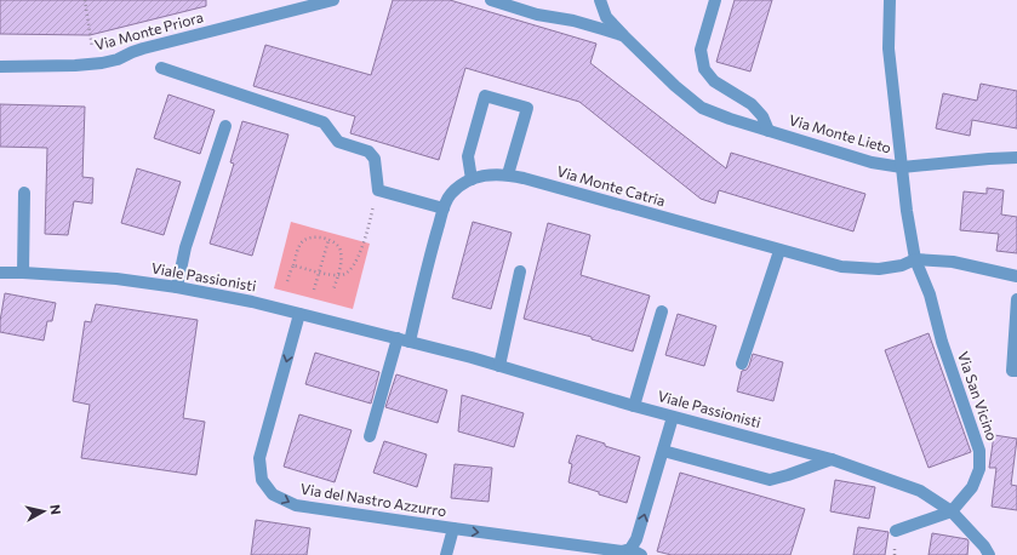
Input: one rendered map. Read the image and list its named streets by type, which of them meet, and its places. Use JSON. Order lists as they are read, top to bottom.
{
  "streets": {
    "street": [
      "Via Monte Priora",
      "Via Monte Lieto",
      "Via Monte Catria",
      "Viale Passionisti",
      "Via San Vicino",
      "Via del Nastro Azzurro"
    ]
  },
  "crossings": [
    ["Via Monte Lieto", "Via San Vicino"],
    ["Via Monte Catria", "Viale Passionisti"],
    ["Via Monte Catria", "Via San Vicino"],
    ["Viale Passionisti", "Via San Vicino"],
    ["Viale Passionisti", "Via del Nastro Azzurro"]
  ],
  "north": "right"
}
